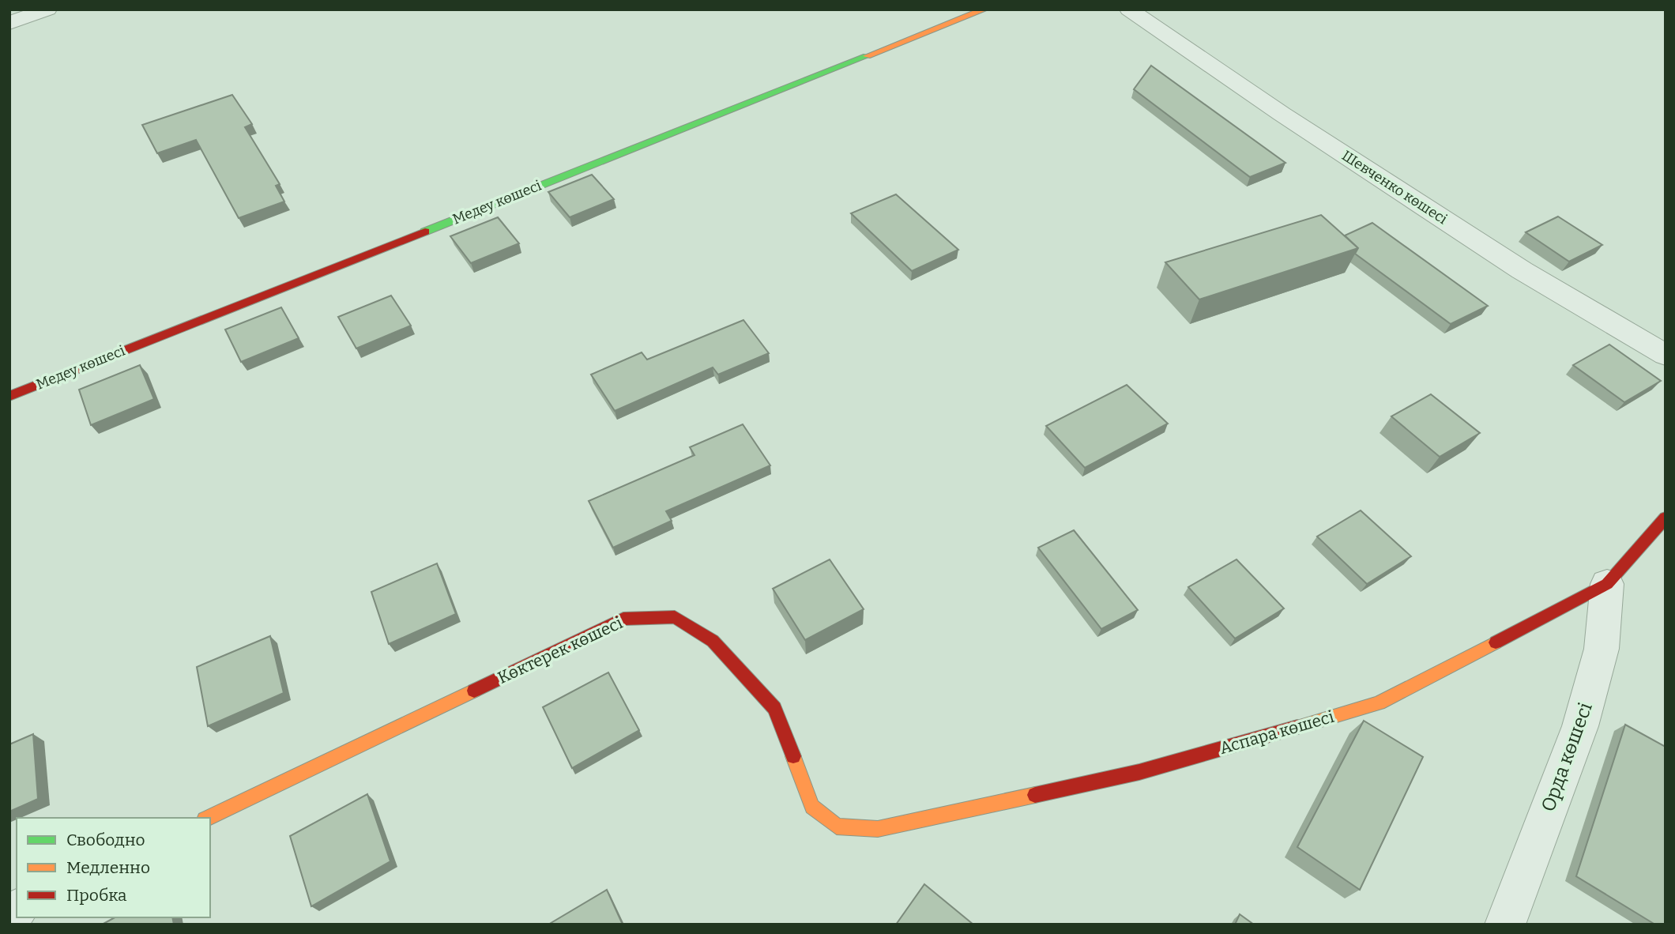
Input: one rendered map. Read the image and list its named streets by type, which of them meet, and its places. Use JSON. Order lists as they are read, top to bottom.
{
  "streets": {
    "street": [
      "Шевченко көшесі",
      "Медеу көшесі",
      "Көктерек көшесі",
      "Аспара көшесі",
      "Орда көшесі"
    ]
  },
  "crossings": [
    ["Көктерек көшесі", "Аспара көшесі"],
    ["Аспара көшесі", "Орда көшесі"]
  ],
  "legend": ["Свободно", "Медленно", "Пробка"]
}
